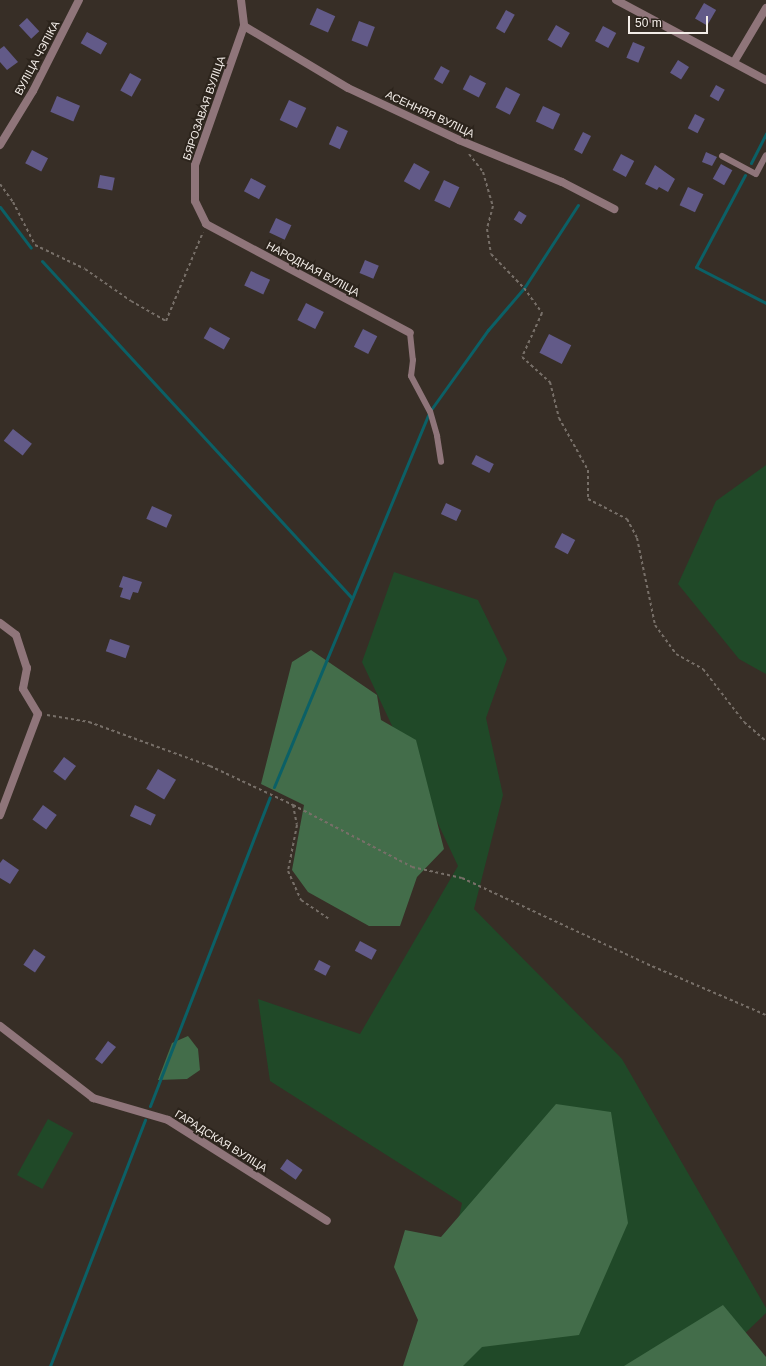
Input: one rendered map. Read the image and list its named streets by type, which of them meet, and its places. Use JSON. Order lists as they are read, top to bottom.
{
  "streets": {
    "street": [
      "ВУЛІЦА ЧЭПІКА",
      "БЯРОЗАВАЯ ВУЛІЦА",
      "АСЕННЯЯ ВУЛІЦА",
      "НАРОДНАЯ ВУЛІЦА",
      "ГАРАДСКАЯ ВУЛІЦА"
    ]
  },
  "crossings": [
    ["БЯРОЗАВАЯ ВУЛІЦА", "АСЕННЯЯ ВУЛІЦА"],
    ["БЯРОЗАВАЯ ВУЛІЦА", "НАРОДНАЯ ВУЛІЦА"]
  ],
  "scale_bar": "50 m"
}
